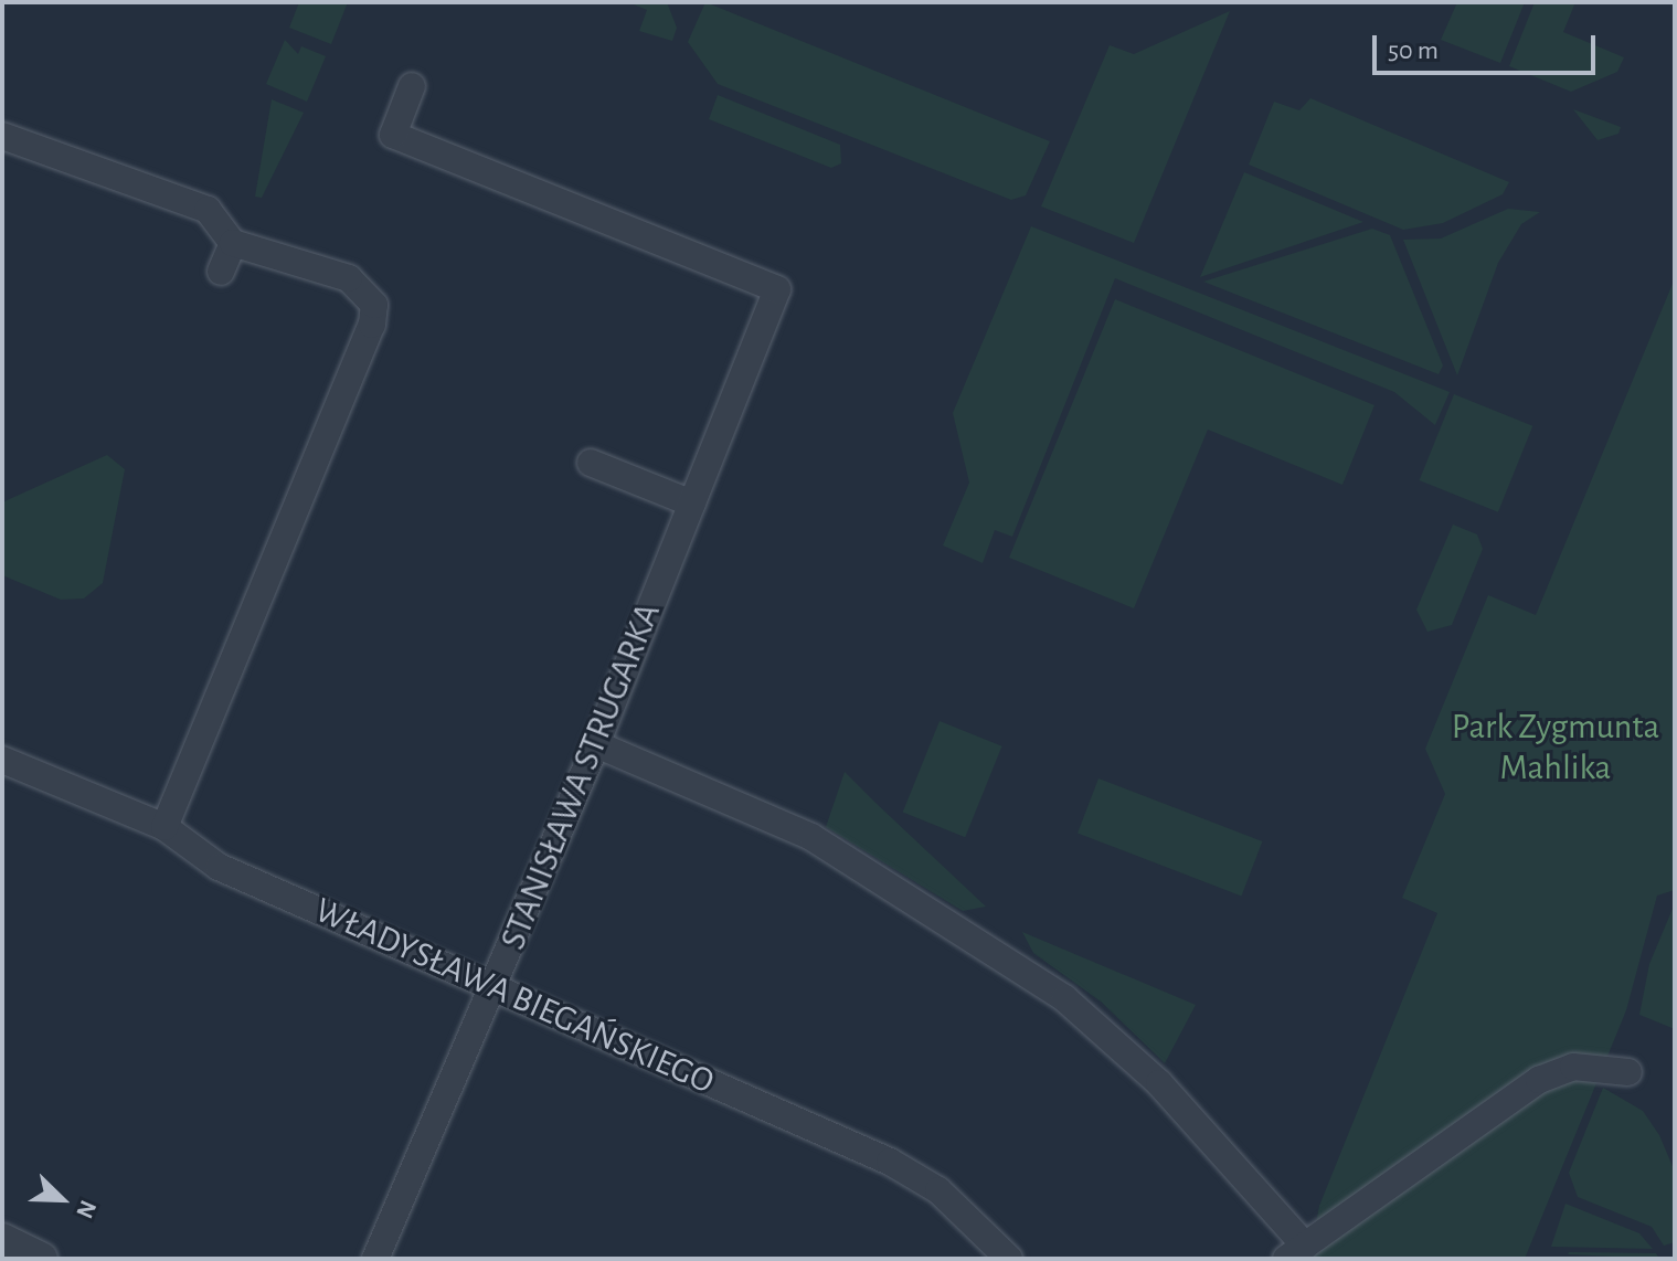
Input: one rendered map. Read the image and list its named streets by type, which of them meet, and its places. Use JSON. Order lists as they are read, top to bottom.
{
  "streets": {
    "street": ["STANISŁAWA STRUGARKA", "WŁADYSŁAWA BIEGAŃSKIEGO"]
  },
  "crossings": [
    ["STANISŁAWA STRUGARKA", "WŁADYSŁAWA BIEGAŃSKIEGO"]
  ],
  "parks": ["Park Zygmunta Mahlika"],
  "scale_bar": "50 m",
  "north": "bottom right"
}
